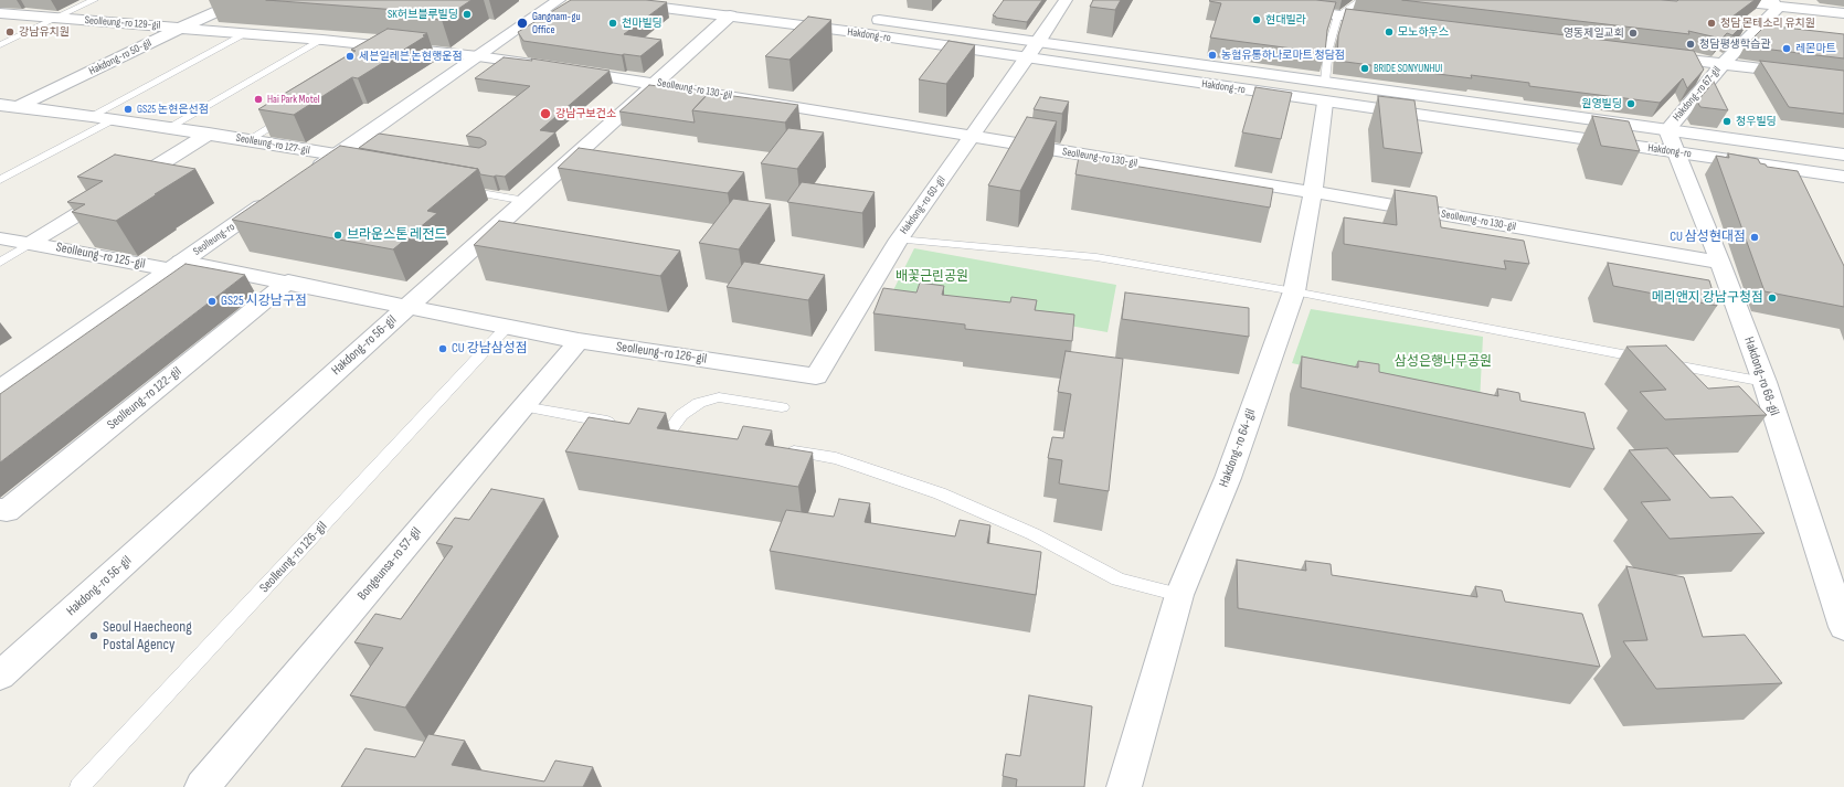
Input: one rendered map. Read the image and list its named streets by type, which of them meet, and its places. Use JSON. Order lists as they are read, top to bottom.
{
  "streets": {
    "street": [
      "Seolleung-ro 129-gil",
      "Hakdong-ro",
      "Hakdong-ro 50-gil",
      "Seolleung-ro 130-gil",
      "Hakdong-ro 67-gil",
      "Seolleung-ro 127-gil",
      "Hakdong-ro 60-gil",
      "Seolleung-ro",
      "Seolleung-ro 125-gil",
      "Hakdong-ro 56-gil",
      "Seolleung-ro 126-gil",
      "Hakdong-ro 68-gil",
      "Seolleung-ro 122-gil",
      "Hakdong-ro 64-gil",
      "Bongeunsa-ro 57-gil"
    ]
  },
  "crossings": [
    ["Seolleung-ro 129-gil", "Hakdong-ro 50-gil"],
    ["Seolleung-ro 129-gil", "Seolleung-ro 130-gil"],
    ["Seolleung-ro 129-gil", "Seolleung-ro 127-gil"],
    ["Hakdong-ro", "Hakdong-ro 67-gil"],
    ["Hakdong-ro", "Hakdong-ro 60-gil"],
    ["Hakdong-ro", "Hakdong-ro 56-gil"],
    ["Hakdong-ro", "Hakdong-ro 68-gil"],
    ["Hakdong-ro", "Hakdong-ro 64-gil"],
    ["Hakdong-ro 50-gil", "Seolleung-ro 127-gil"],
    ["Seolleung-ro 130-gil", "Seolleung-ro 127-gil"],
    ["Seolleung-ro 130-gil", "Hakdong-ro 60-gil"],
    ["Seolleung-ro 130-gil", "Hakdong-ro 56-gil"],
    ["Seolleung-ro 130-gil", "Hakdong-ro 68-gil"],
    ["Seolleung-ro 130-gil", "Hakdong-ro 64-gil"],
    ["Hakdong-ro 67-gil", "Hakdong-ro 68-gil"],
    ["Hakdong-ro 60-gil", "Seolleung-ro 126-gil"],
    ["Seolleung-ro", "Seolleung-ro 125-gil"],
    ["Seolleung-ro", "Seolleung-ro 126-gil"],
    ["Seolleung-ro 125-gil", "Seolleung-ro 126-gil"],
    ["Hakdong-ro 56-gil", "Seolleung-ro 126-gil"],
    ["Seolleung-ro 126-gil", "Seolleung-ro 122-gil"],
    ["Seolleung-ro 126-gil", "Bongeunsa-ro 57-gil"]
  ],
  "parks": ["배꽃근린공원", "삼성은행나무공원"],
  "places": [
    "SK허브블루빌딩",
    "현대빌라",
    "Gangnam-gu Office",
    "천마빌딩",
    "청담 몬테소리 유치원",
    "강남유치원",
    "모노하우스",
    "영동제일교회",
    "청담평생학습관",
    "레몬마트",
    "농협유통하나로마트 청담점",
    "세븐일레븐 논현행운점",
    "BRIDE SONYUNHUI",
    "Hai Park Motel",
    "원영빌딩",
    "GS25 논현은선점",
    "강남구보건소",
    "청우빌딩",
    "브라운스톤 레전드",
    "CU 삼성현대점",
    "메리앤지 강남구청점",
    "GS25 시강남구점",
    "CU 강남삼성점",
    "Seoul Haecheong Postal Agency"
  ]
}
